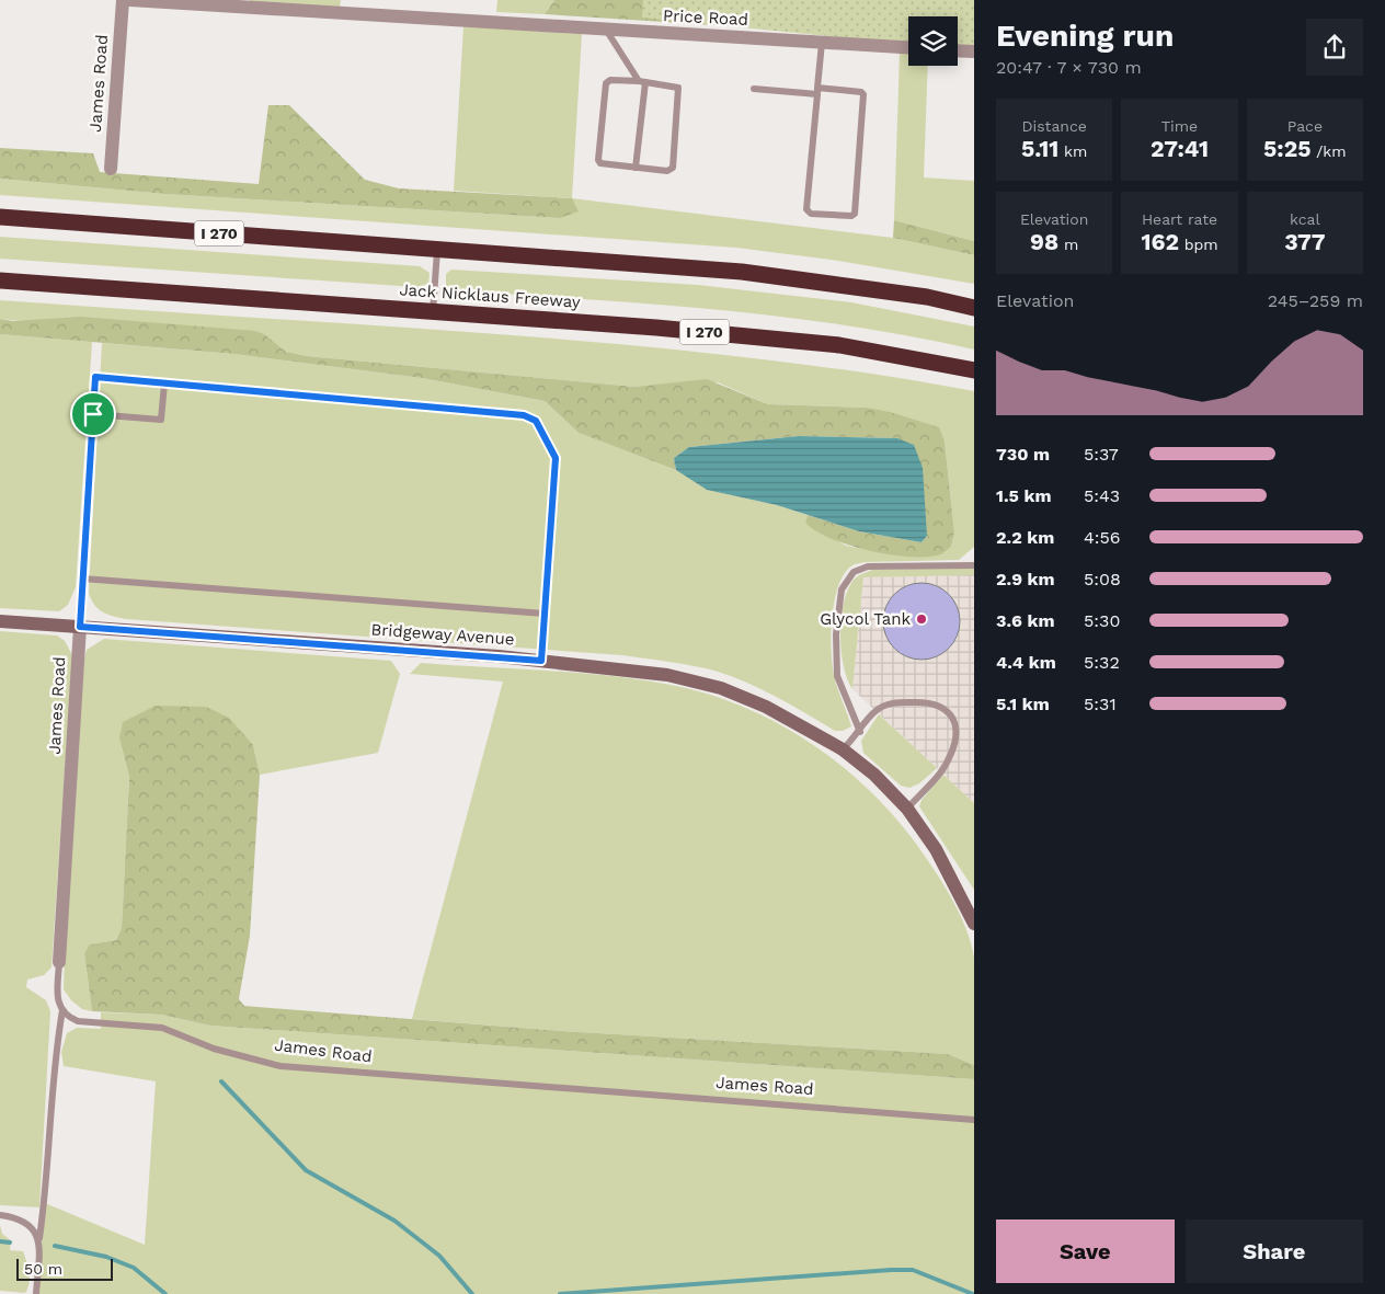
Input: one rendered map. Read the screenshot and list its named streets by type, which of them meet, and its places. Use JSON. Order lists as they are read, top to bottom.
{
  "streets": {
    "highway": ["I 270", "Jack Nicklaus Freeway"],
    "street": ["Price Road", "James Road", "Bridgeway Avenue"]
  },
  "crossings": [
    ["James Road", "Bridgeway Avenue"]
  ],
  "places": ["Glycol Tank"],
  "scale_bar": "50 m",
  "page": {
    "heading": ["Evening run", "20:47 · 7 × 730 m"],
    "stats": [
      ["Distance", "5.11 km"],
      ["Time", "27:41"],
      ["Pace", "5:25 /km"],
      ["Elevation", "98 m"],
      ["Heart rate", "162 bpm"],
      ["kcal", "377"]
    ],
    "chart": ["Elevation", "245–259 m"],
    "list": [
      {
        "name": "730 m",
        "note": "5:37"
      },
      {
        "name": "1.5 km",
        "note": "5:43"
      },
      {
        "name": "2.2 km",
        "note": "4:56"
      },
      {
        "name": "2.9 km",
        "note": "5:08"
      },
      {
        "name": "3.6 km",
        "note": "5:30"
      },
      {
        "name": "4.4 km",
        "note": "5:32"
      },
      {
        "name": "5.1 km",
        "note": "5:31"
      }
    ],
    "buttons": ["Save", "Share"],
    "scale": "50 m"
  }
}
